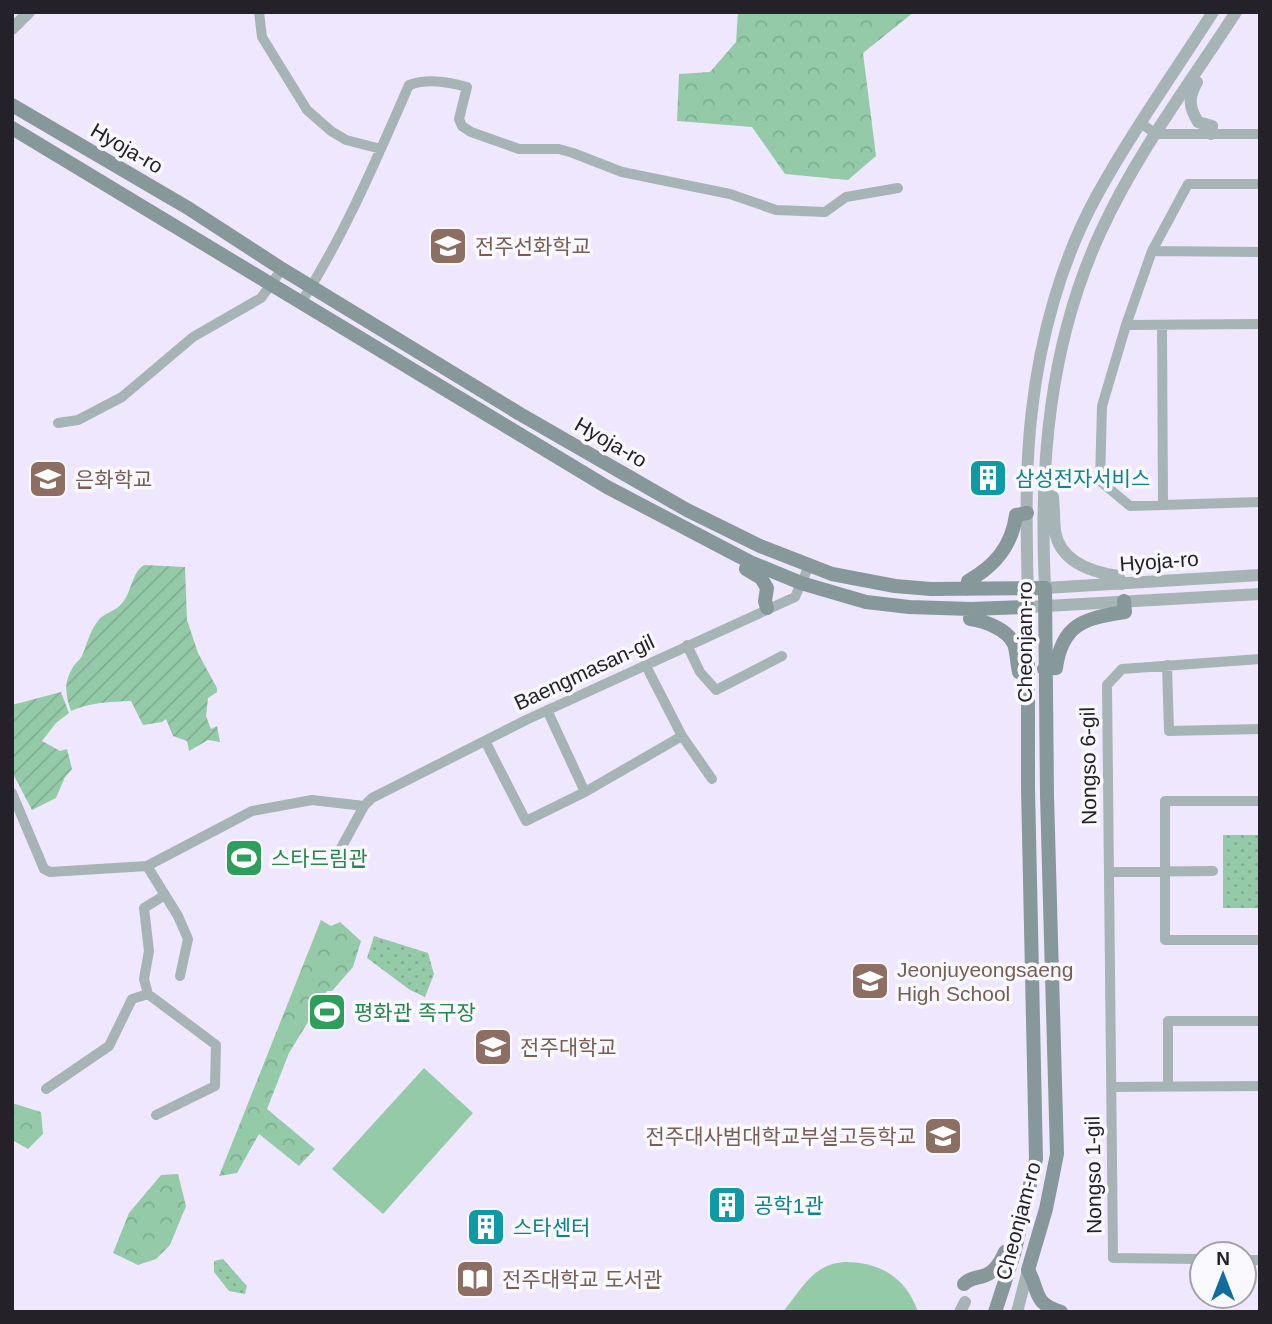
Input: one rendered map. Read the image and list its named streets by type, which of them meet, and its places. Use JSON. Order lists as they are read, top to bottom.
{
  "streets": {
    "main road": ["Hyoja-ro", "Cheonjam-ro"],
    "street": ["Baengmasan-gil", "Nongso 6-gil", "Nongso 1-gil"]
  },
  "crossings": [
    ["Hyoja-ro", "Cheonjam-ro"],
    ["Hyoja-ro", "Baengmasan-gil"],
    ["Nongso 6-gil", "Nongso 1-gil"]
  ],
  "places": {
    "school or university": [
      "전주선화학교",
      "은화학교",
      "Jeonjuyeongsaeng High School",
      "전주대학교",
      "전주대사범대학교부설고등학교"
    ],
    "building": ["삼성전자서비스", "공학1관", "스타센터"],
    "sports": ["스타드림관", "평화관 족구장"],
    "library": ["전주대학교 도서관"]
  },
  "north": "top"
}
